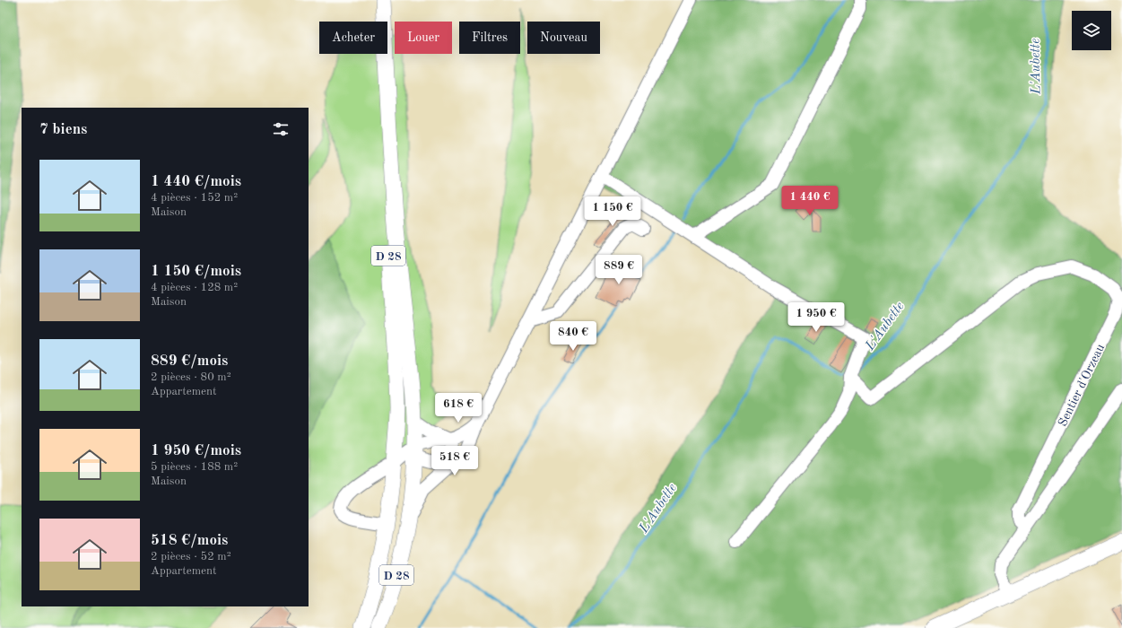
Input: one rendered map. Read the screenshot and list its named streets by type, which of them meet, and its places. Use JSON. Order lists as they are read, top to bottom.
{
  "streets": {
    "main road": ["D 28"],
    "street": ["Sentier d'Orzeau"]
  },
  "water": ["L'Aubette"],
  "page": {
    "chip": [
      "Acheter",
      "Louer",
      "Filtres",
      "Nouveau"
    ],
    "heading": "7 biens",
    "list": [
      {
        "name": "1 440 €/mois",
        "note": "4 pièces · 152 m² · Maison"
      },
      {
        "name": "1 150 €/mois",
        "note": "4 pièces · 128 m² · Maison"
      },
      {
        "name": "889 €/mois",
        "note": "2 pièces · 80 m² · Appartement"
      },
      {
        "name": "1 950 €/mois",
        "note": "5 pièces · 188 m² · Maison"
      },
      {
        "name": "518 €/mois",
        "note": "2 pièces · 52 m² · Appartement"
      }
    ],
    "price": [
      "1 440 €",
      "1 150 €",
      "889 €",
      "1 950 €",
      "840 €",
      "618 €",
      "518 €"
    ]
  }
}
